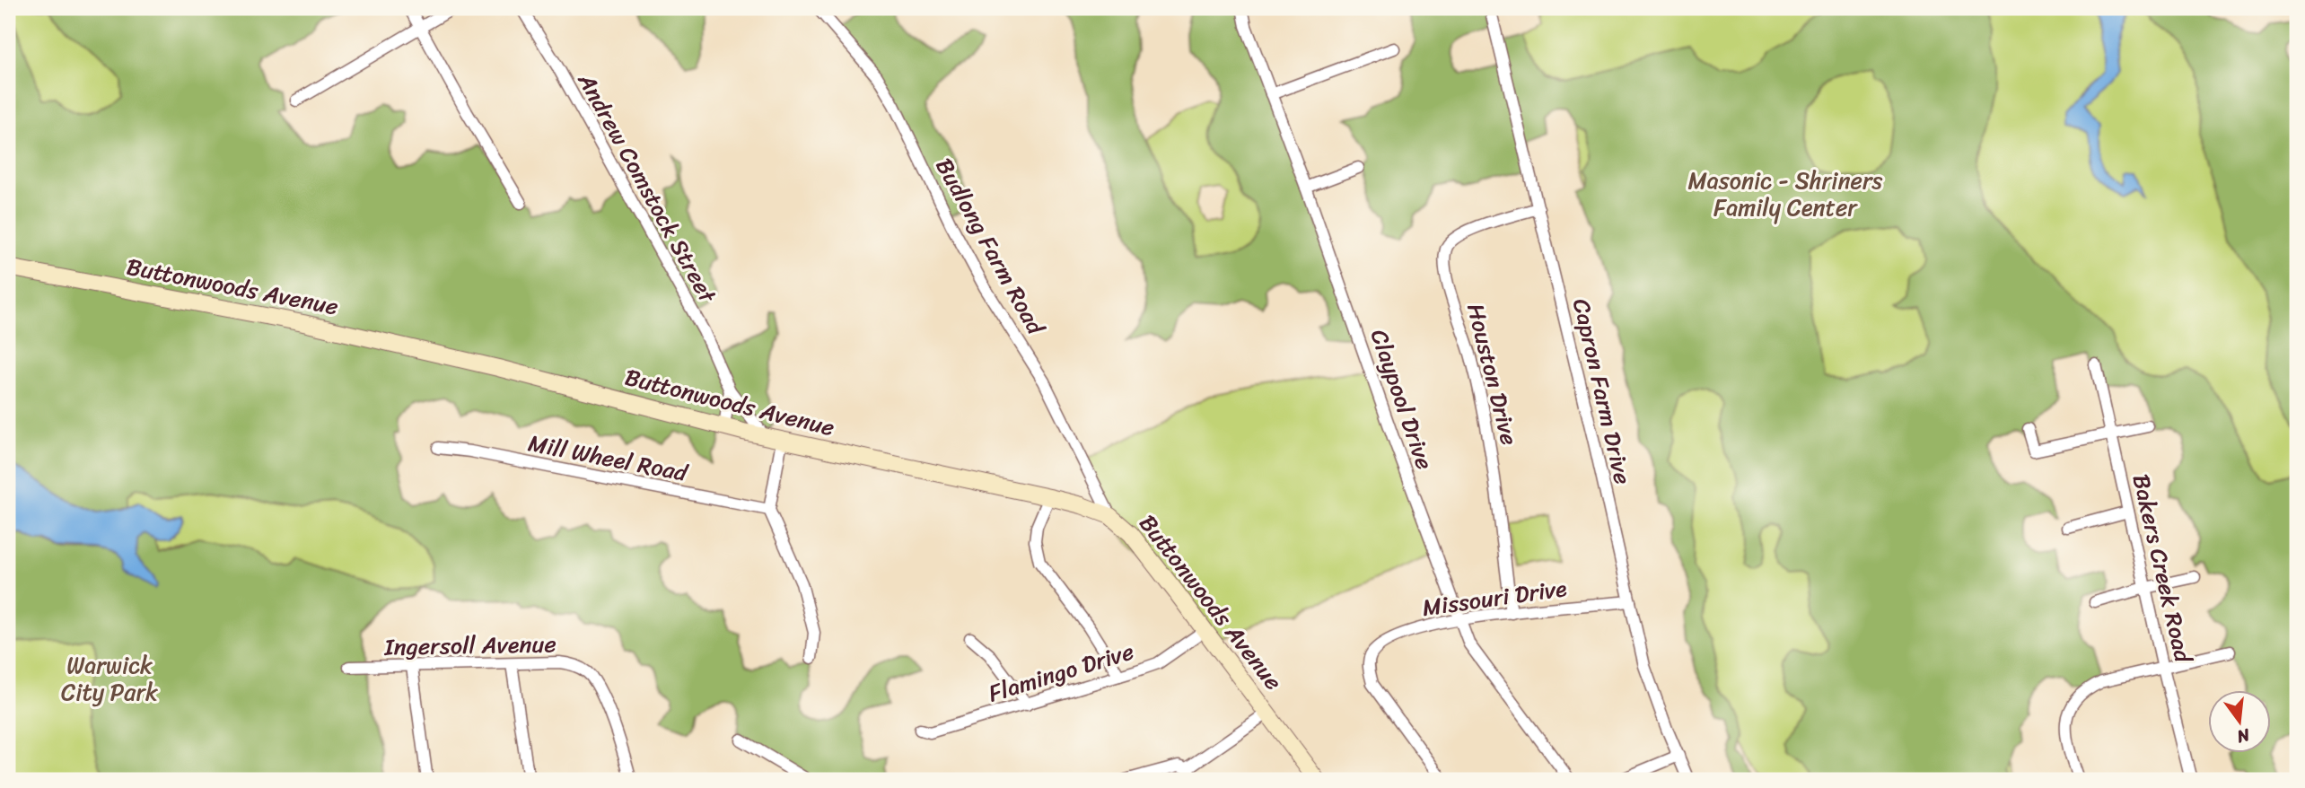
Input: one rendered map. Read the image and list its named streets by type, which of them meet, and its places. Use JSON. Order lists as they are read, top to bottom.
{
  "streets": {
    "street": [
      "Andrew Comstock Street",
      "Budlong Farm Road",
      "Buttonwoods Avenue",
      "Houston Drive",
      "Capron Farm Drive",
      "Claypool Drive",
      "Mill Wheel Road",
      "Bakers Creek Road",
      "Missouri Drive",
      "Ingersoll Avenue",
      "Flamingo Drive"
    ]
  },
  "crossings": [
    ["Andrew Comstock Street", "Buttonwoods Avenue"],
    ["Budlong Farm Road", "Buttonwoods Avenue"],
    ["Buttonwoods Avenue", "Flamingo Drive"],
    ["Houston Drive", "Capron Farm Drive"],
    ["Houston Drive", "Missouri Drive"],
    ["Capron Farm Drive", "Missouri Drive"],
    ["Claypool Drive", "Missouri Drive"]
  ],
  "parks": ["Masonic - Shriners Family Center", "Warwick City Park"],
  "north": "bottom"
}
